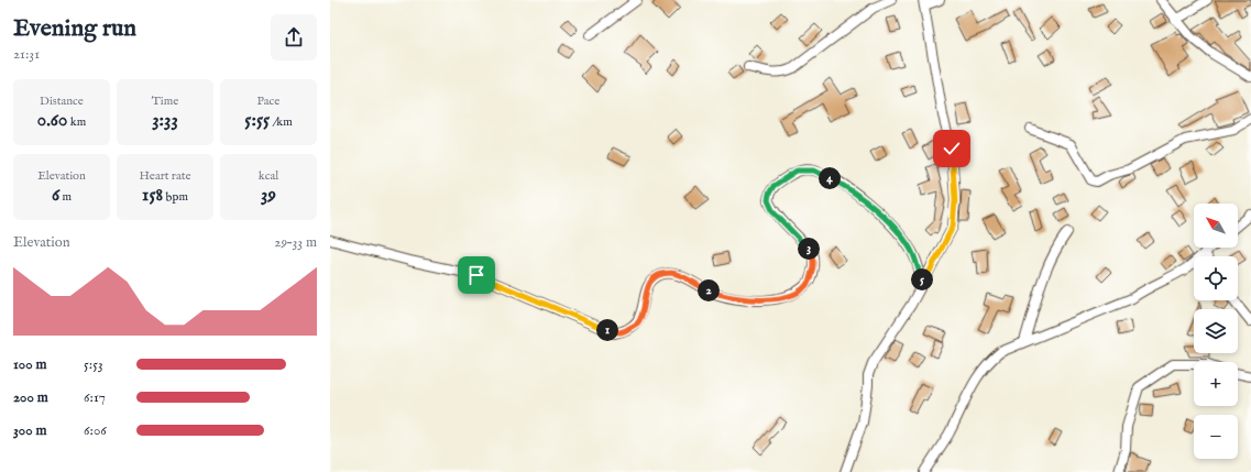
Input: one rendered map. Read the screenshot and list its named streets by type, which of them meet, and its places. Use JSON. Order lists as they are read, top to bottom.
{
  "north": "top left",
  "page": {
    "heading": ["Evening run", "21:31"],
    "stats": [
      ["Distance", "0.60 km"],
      ["Time", "3:33"],
      ["Pace", "5:55 /km"],
      ["Elevation", "6 m"],
      ["Heart rate", "158 bpm"],
      ["kcal", "39"]
    ],
    "pins": [
      "4",
      "3",
      "5",
      "2",
      "1"
    ],
    "map_buttons": ["+", "−"],
    "chart": ["Elevation", "29–33 m"],
    "list": [
      {
        "name": "100 m",
        "note": "5:53"
      },
      {
        "name": "200 m",
        "note": "6:17"
      },
      {
        "name": "300 m",
        "note": "6:06"
      }
    ]
  }
}
